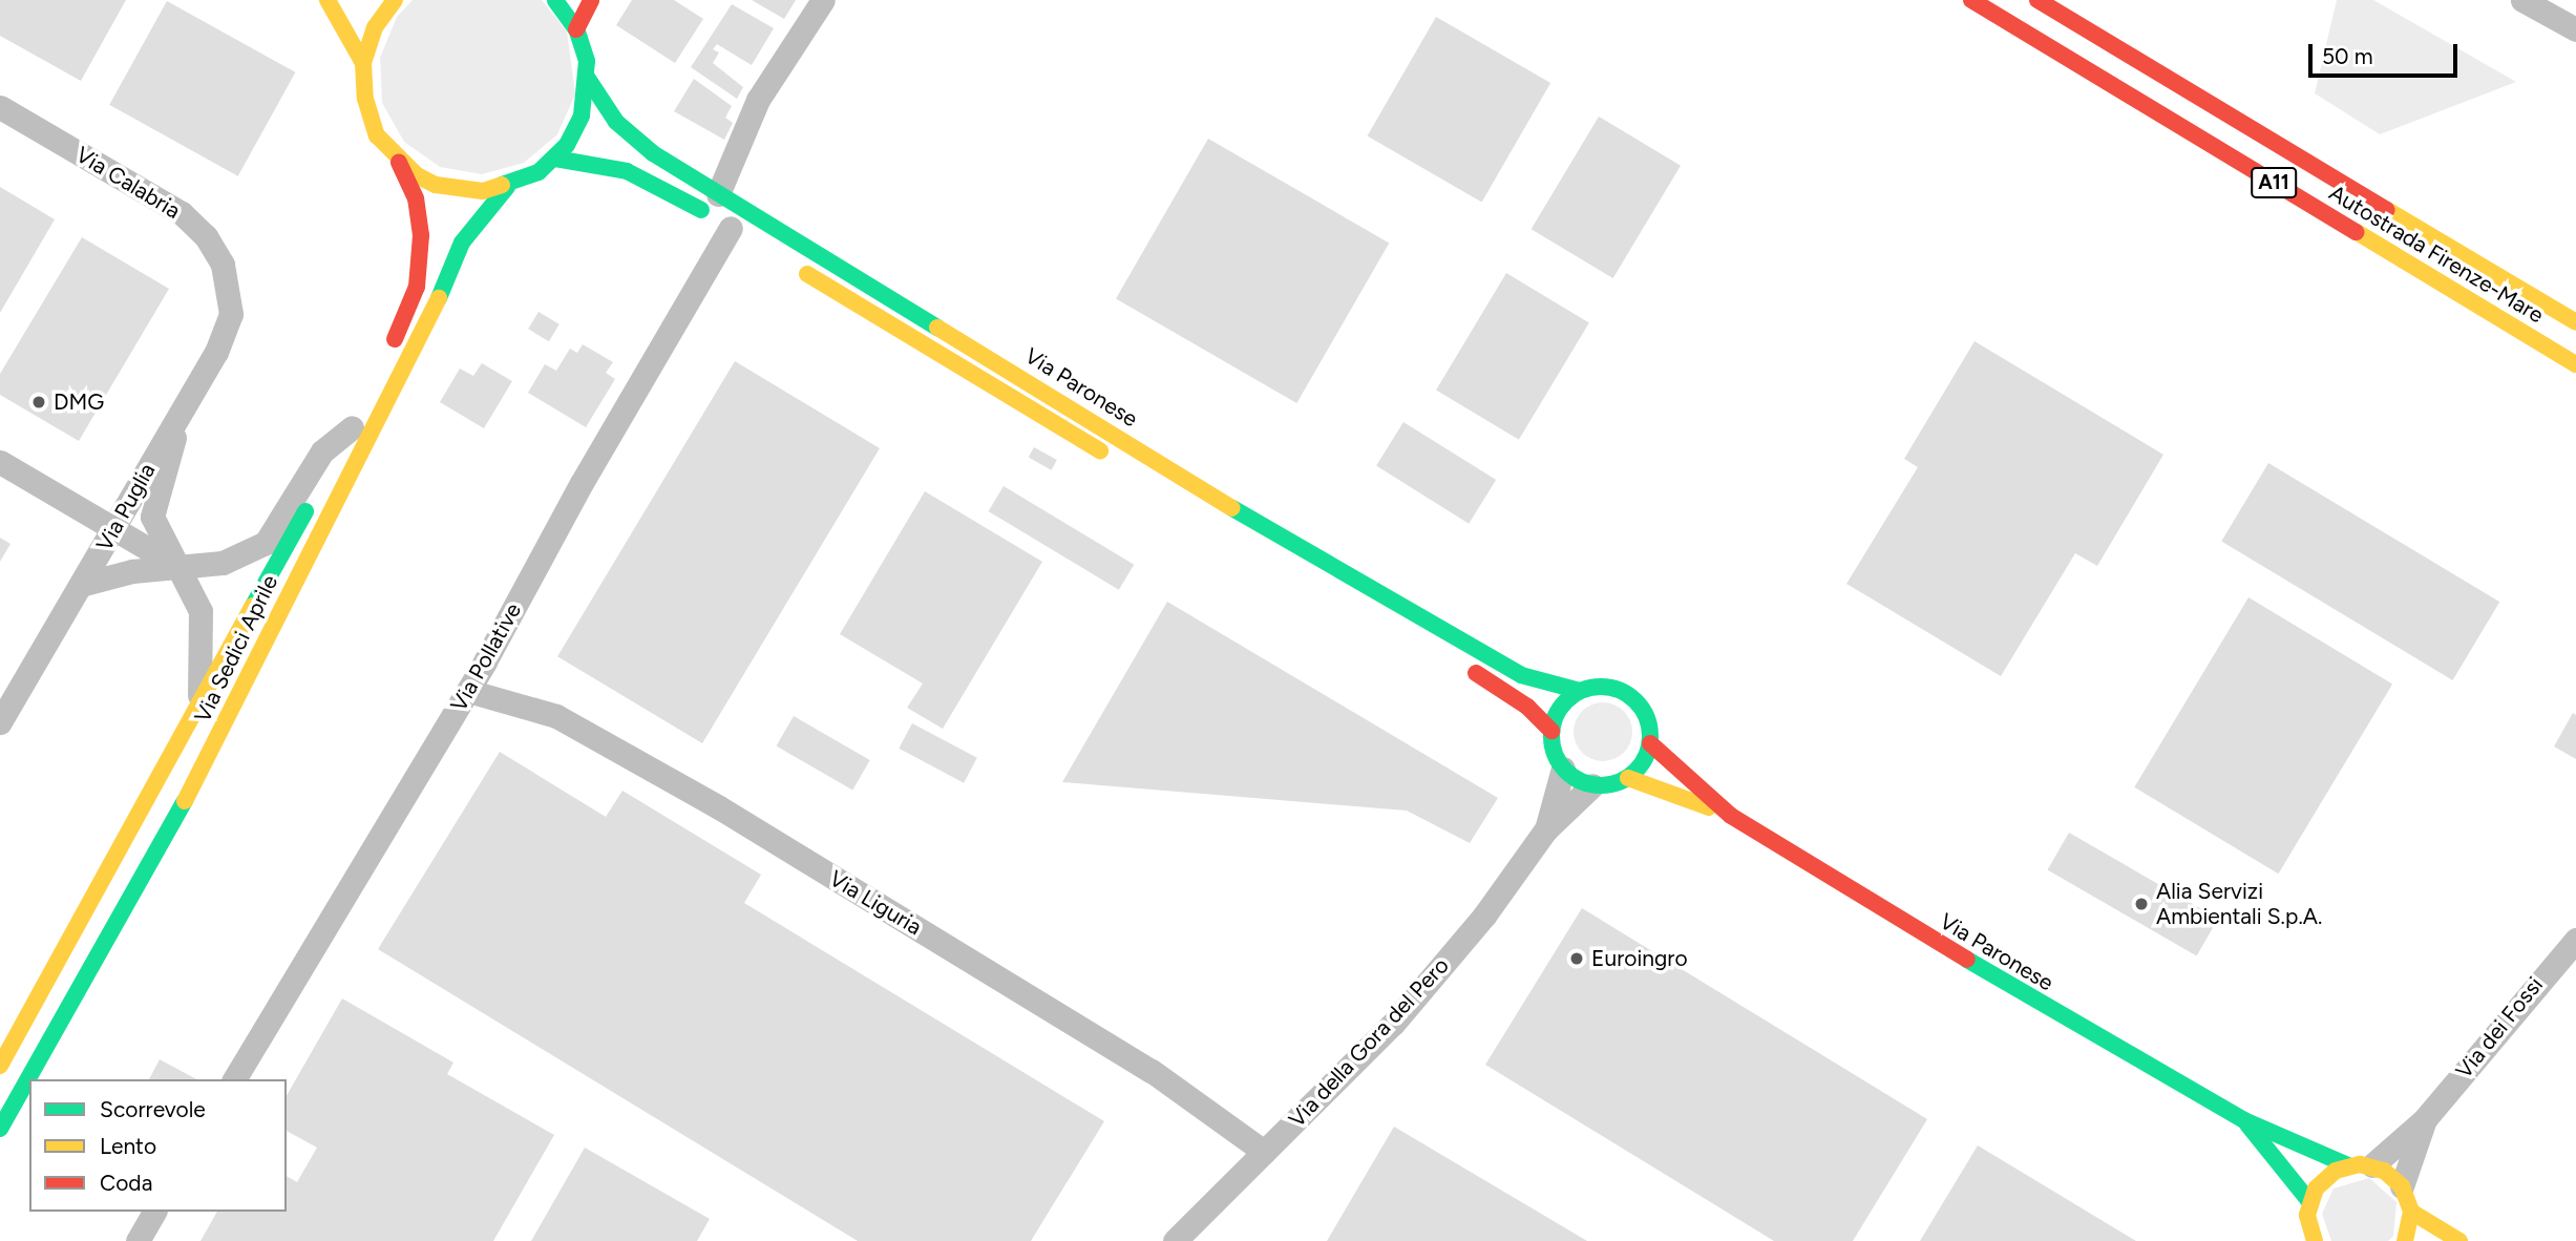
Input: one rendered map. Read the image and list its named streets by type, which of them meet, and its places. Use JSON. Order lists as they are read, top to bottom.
{
  "streets": {
    "main road": [
      "A11",
      "Autostrada Firenze-Mare",
      "Via Paronese",
      "Via Sedici Aprile"
    ],
    "street": [
      "Via Calabria",
      "Via Puglia",
      "Via Pollative",
      "Via Liguria",
      "Via dei Fossi",
      "Via della Gora del Pero"
    ]
  },
  "crossings": [
    ["Via Calabria", "Via Puglia"],
    ["Via Paronese", "Via Sedici Aprile"],
    ["Via Paronese", "Via dei Fossi"],
    ["Via Paronese", "Via della Gora del Pero"],
    ["Via Pollative", "Via Liguria"],
    ["Via Liguria", "Via della Gora del Pero"]
  ],
  "places": ["DMG", "Alia Servizi Ambientali S.p.A.", "Euroingro"],
  "legend": ["Scorrevole", "Lento", "Coda"],
  "scale_bar": "50 m"
}
